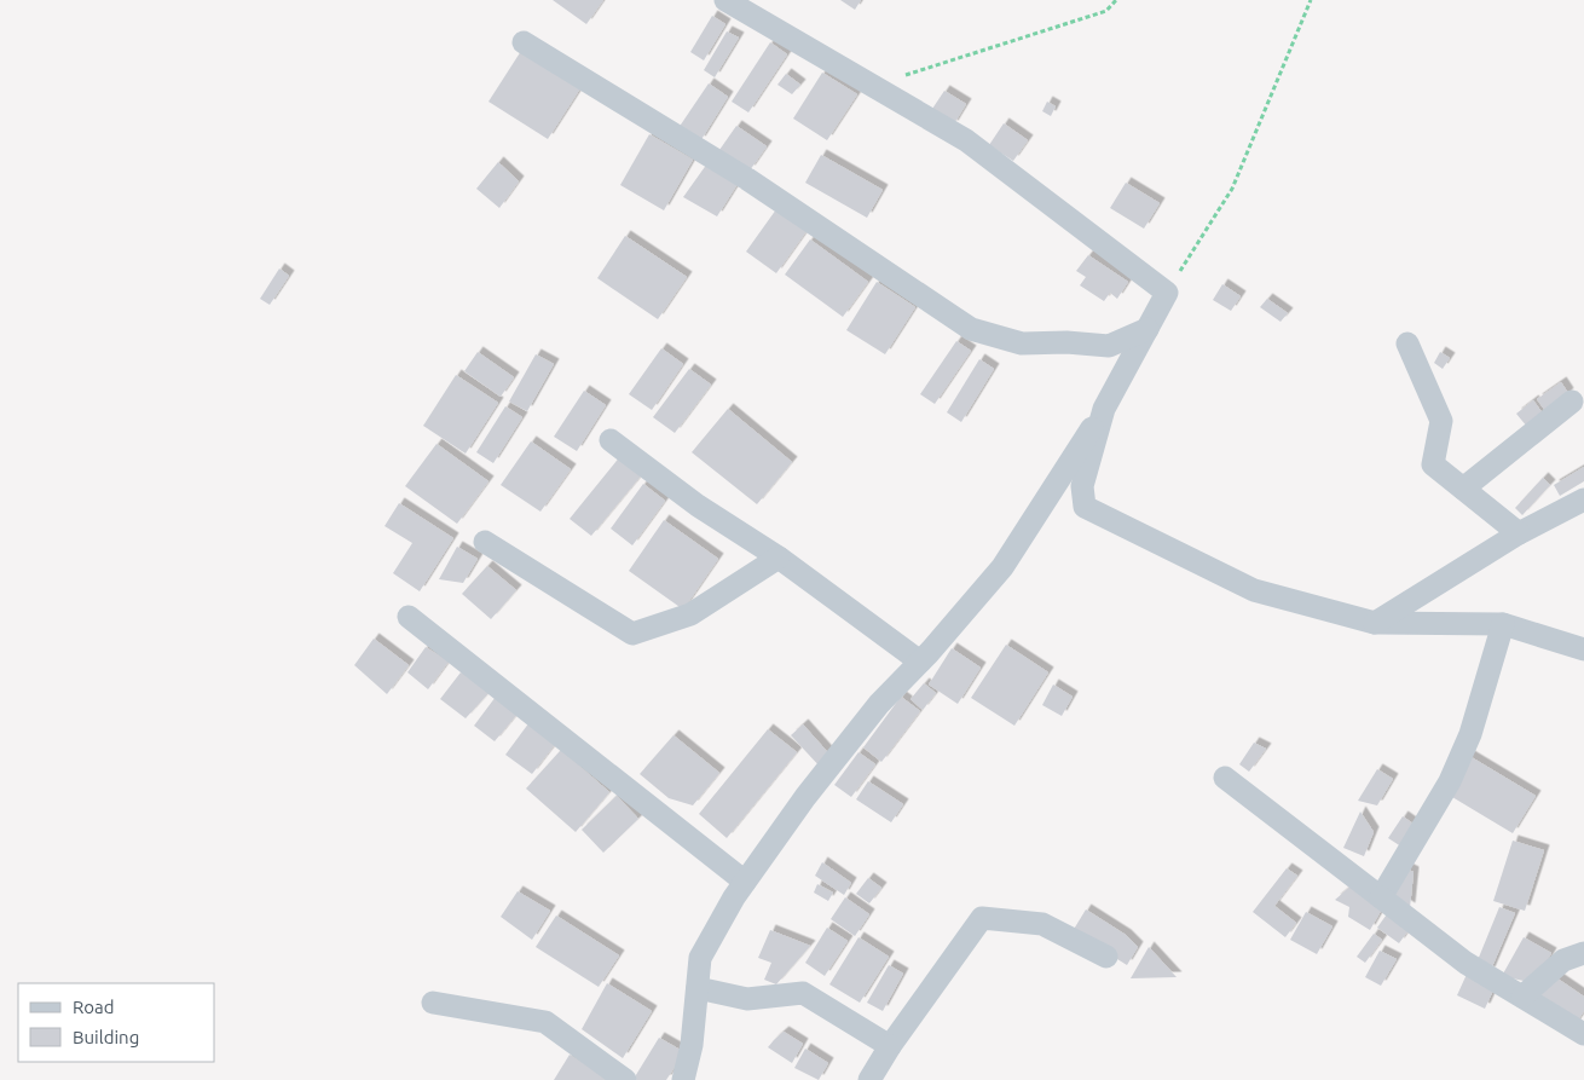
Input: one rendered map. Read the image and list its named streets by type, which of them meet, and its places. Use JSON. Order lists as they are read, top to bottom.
{
  "legend": ["Road", "Building"]
}
